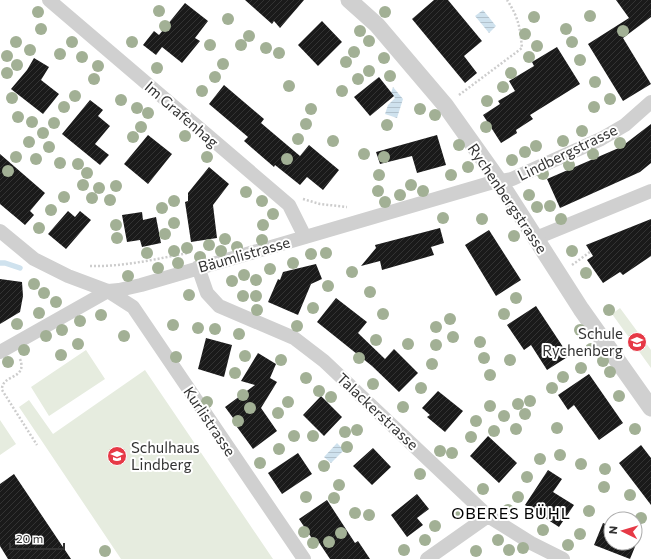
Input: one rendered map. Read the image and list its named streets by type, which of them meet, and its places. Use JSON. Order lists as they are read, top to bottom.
{
  "streets": {
    "street": [
      "Im Grafenhag",
      "Lindbergstrasse",
      "Rychenbergstrasse",
      "Bäumlistrasse",
      "Talackerstrasse",
      "Kurlistrasse"
    ]
  },
  "crossings": [
    ["Im Grafenhag", "Bäumlistrasse"],
    ["Lindbergstrasse", "Rychenbergstrasse"],
    ["Lindbergstrasse", "Bäumlistrasse"],
    ["Rychenbergstrasse", "Bäumlistrasse"],
    ["Bäumlistrasse", "Talackerstrasse"],
    ["Bäumlistrasse", "Kurlistrasse"]
  ],
  "districts": ["OBERES BÜHL"],
  "places": {
    "school or university": ["Schule Rychenberg", "Schulhaus Lindberg"]
  },
  "scale_bar": "20 m",
  "north": "left"
}
